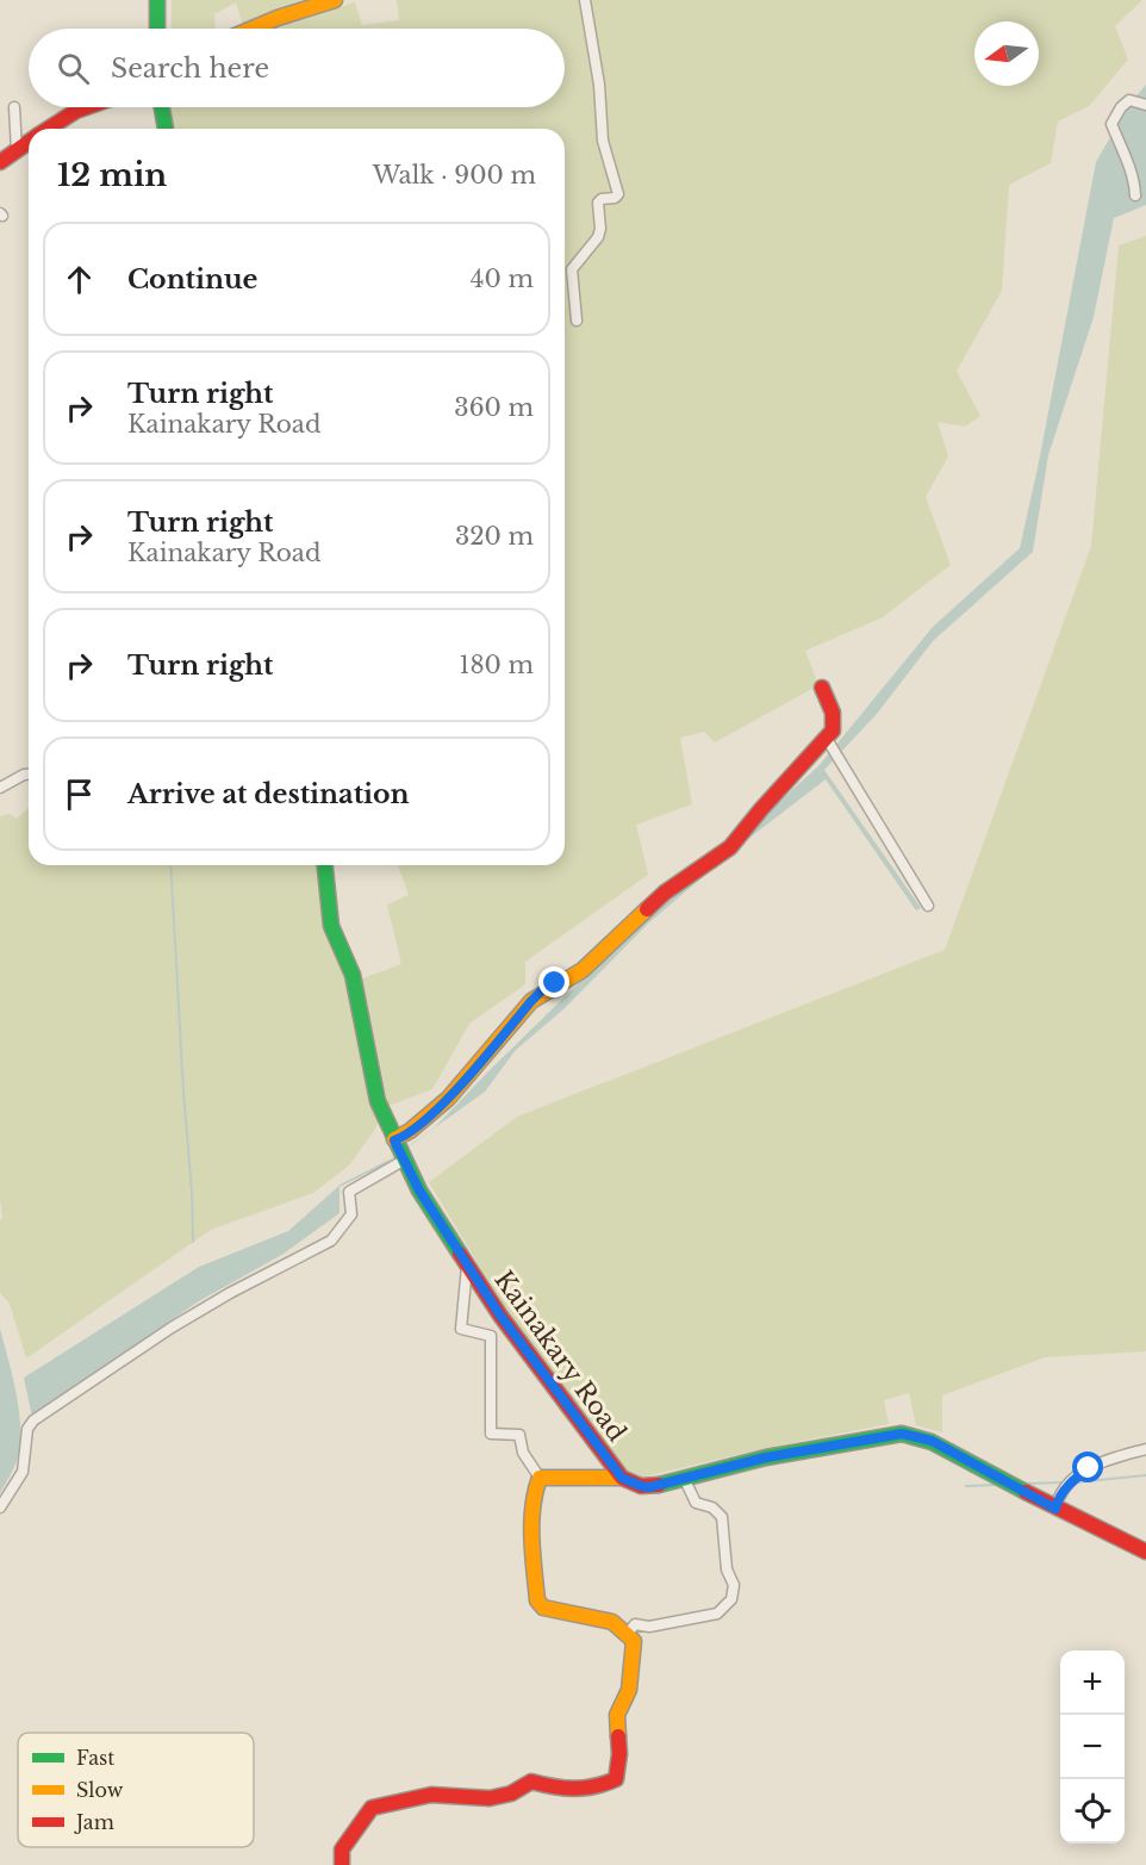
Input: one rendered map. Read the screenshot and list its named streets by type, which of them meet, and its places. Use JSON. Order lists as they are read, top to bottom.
{
  "streets": {
    "main road": ["Kainakary Road"]
  },
  "legend": ["Fast", "Slow", "Jam"],
  "north": "left",
  "page": {
    "search": "Search here",
    "heading": ["12 min", "Walk · 900 m"],
    "list": [
      ["Continue", "40 m"],
      ["Turn right", "Kainakary Road", "360 m"],
      ["Turn right", "Kainakary Road", "320 m"],
      ["Turn right", "180 m"],
      "Arrive at destination"
    ],
    "map_buttons": ["+", "−"]
  }
}
